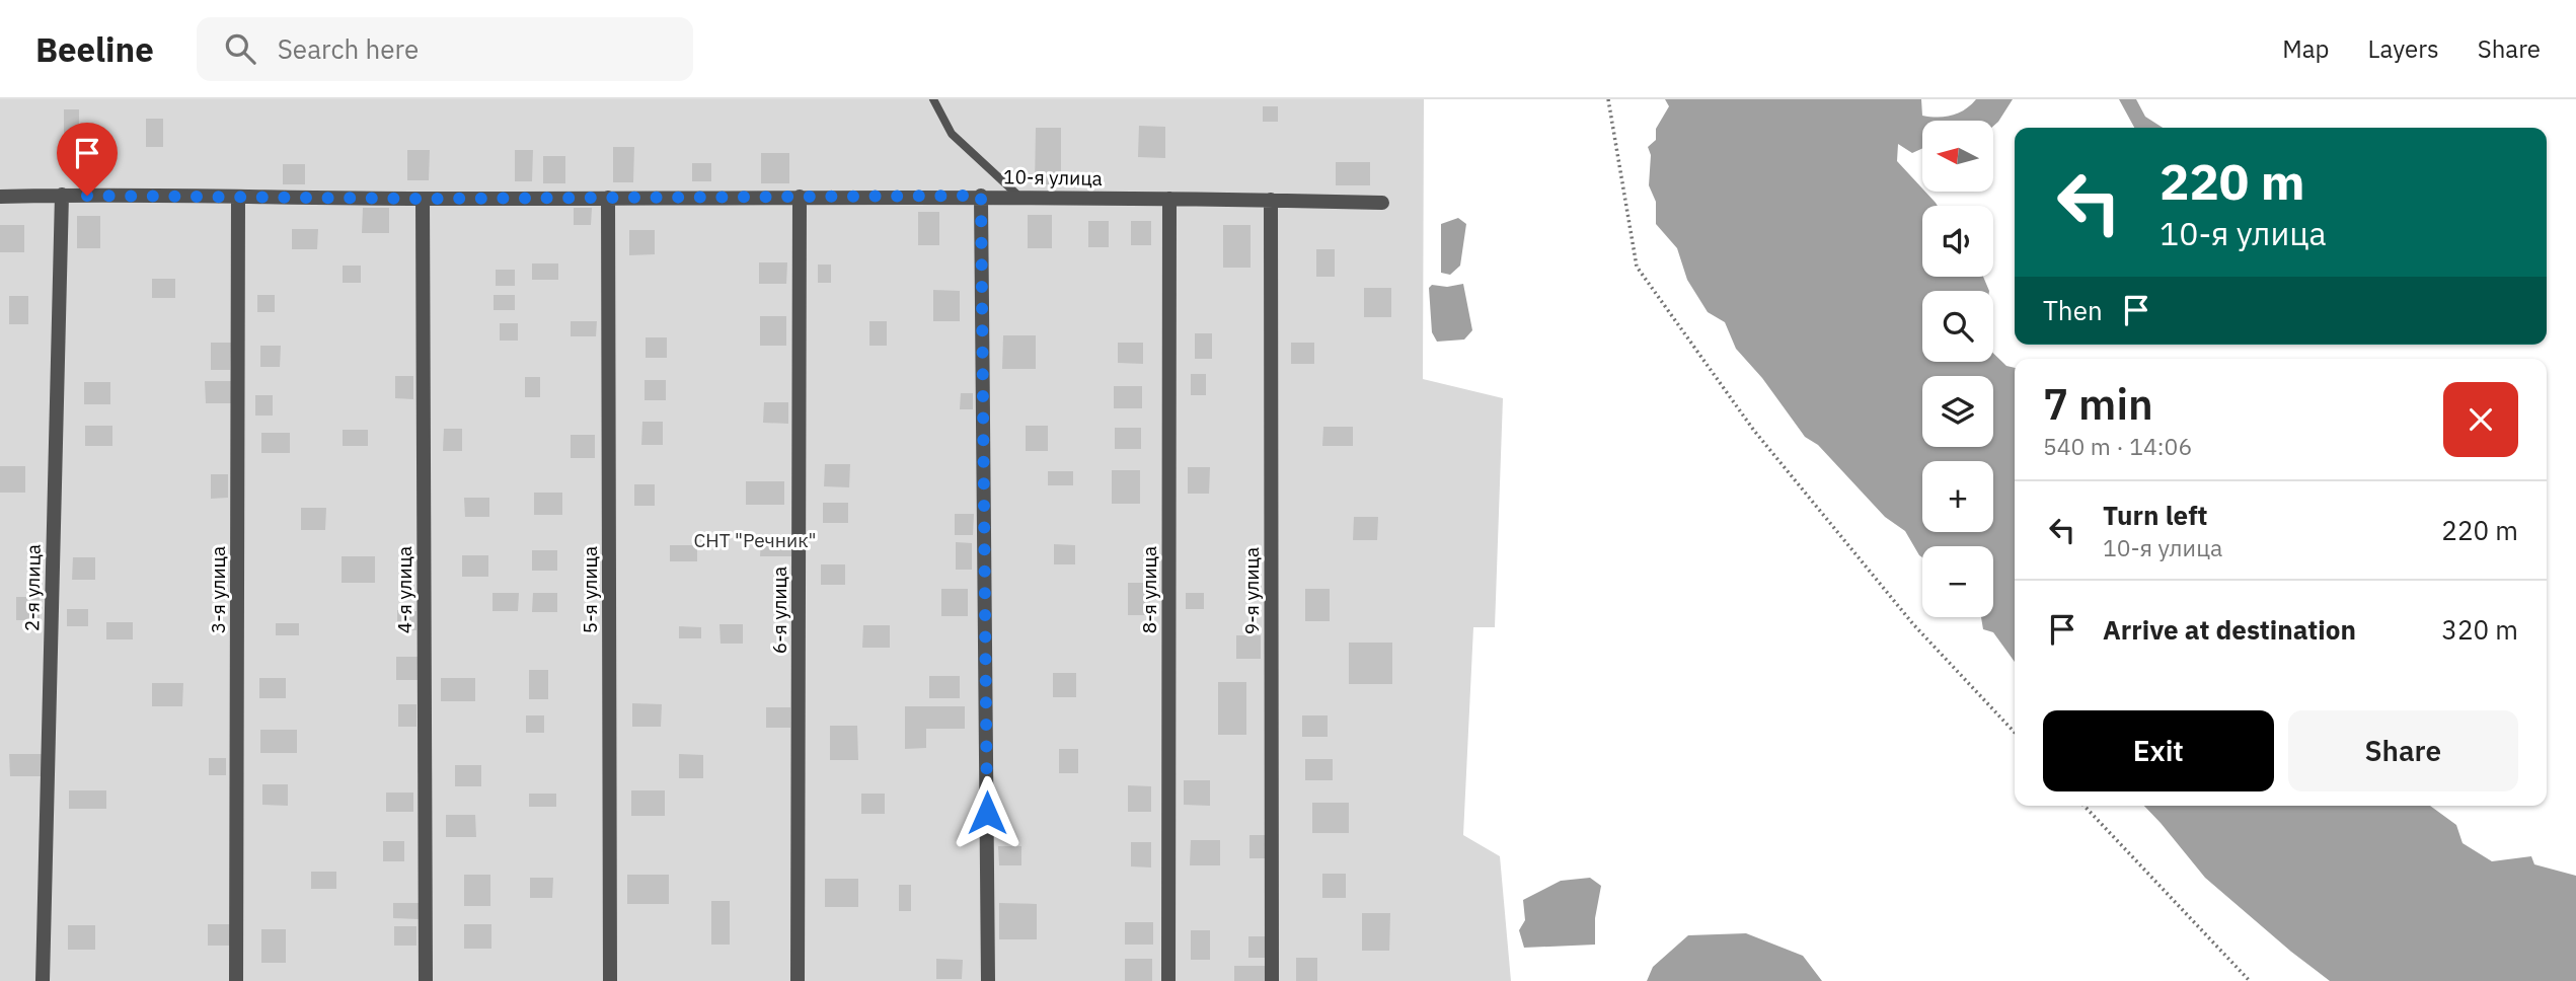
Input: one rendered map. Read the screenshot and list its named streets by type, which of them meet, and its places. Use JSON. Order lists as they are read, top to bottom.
{
  "streets": {
    "street": [
      "10-я улица",
      "2-я улица",
      "3-я улица",
      "4-я улица",
      "5-я улица",
      "8-я улица",
      "9-я улица",
      "6-я улица"
    ]
  },
  "crossings": [
    ["10-я улица", "2-я улица"],
    ["10-я улица", "3-я улица"],
    ["10-я улица", "4-я улица"],
    ["10-я улица", "5-я улица"],
    ["10-я улица", "8-я улица"],
    ["10-я улица", "9-я улица"],
    ["10-я улица", "6-я улица"]
  ],
  "parks": ["СНТ \"Речник\""],
  "north": "left",
  "page": {
    "header": "Beeline",
    "search": "Search here",
    "nav": ["Map", "Layers", "Share"],
    "map_buttons": ["+", "−"],
    "turn": ["220 m", "10-я улица"],
    "then": "Then",
    "heading": ["7 min", "540 m · 14:06"],
    "list": [
      {
        "name": "Turn left",
        "note": "10-я улица",
        "value": "220 m"
      },
      {
        "name": "Arrive at destination",
        "value": "320 m"
      }
    ],
    "buttons": ["Exit", "Share"]
  }
}
